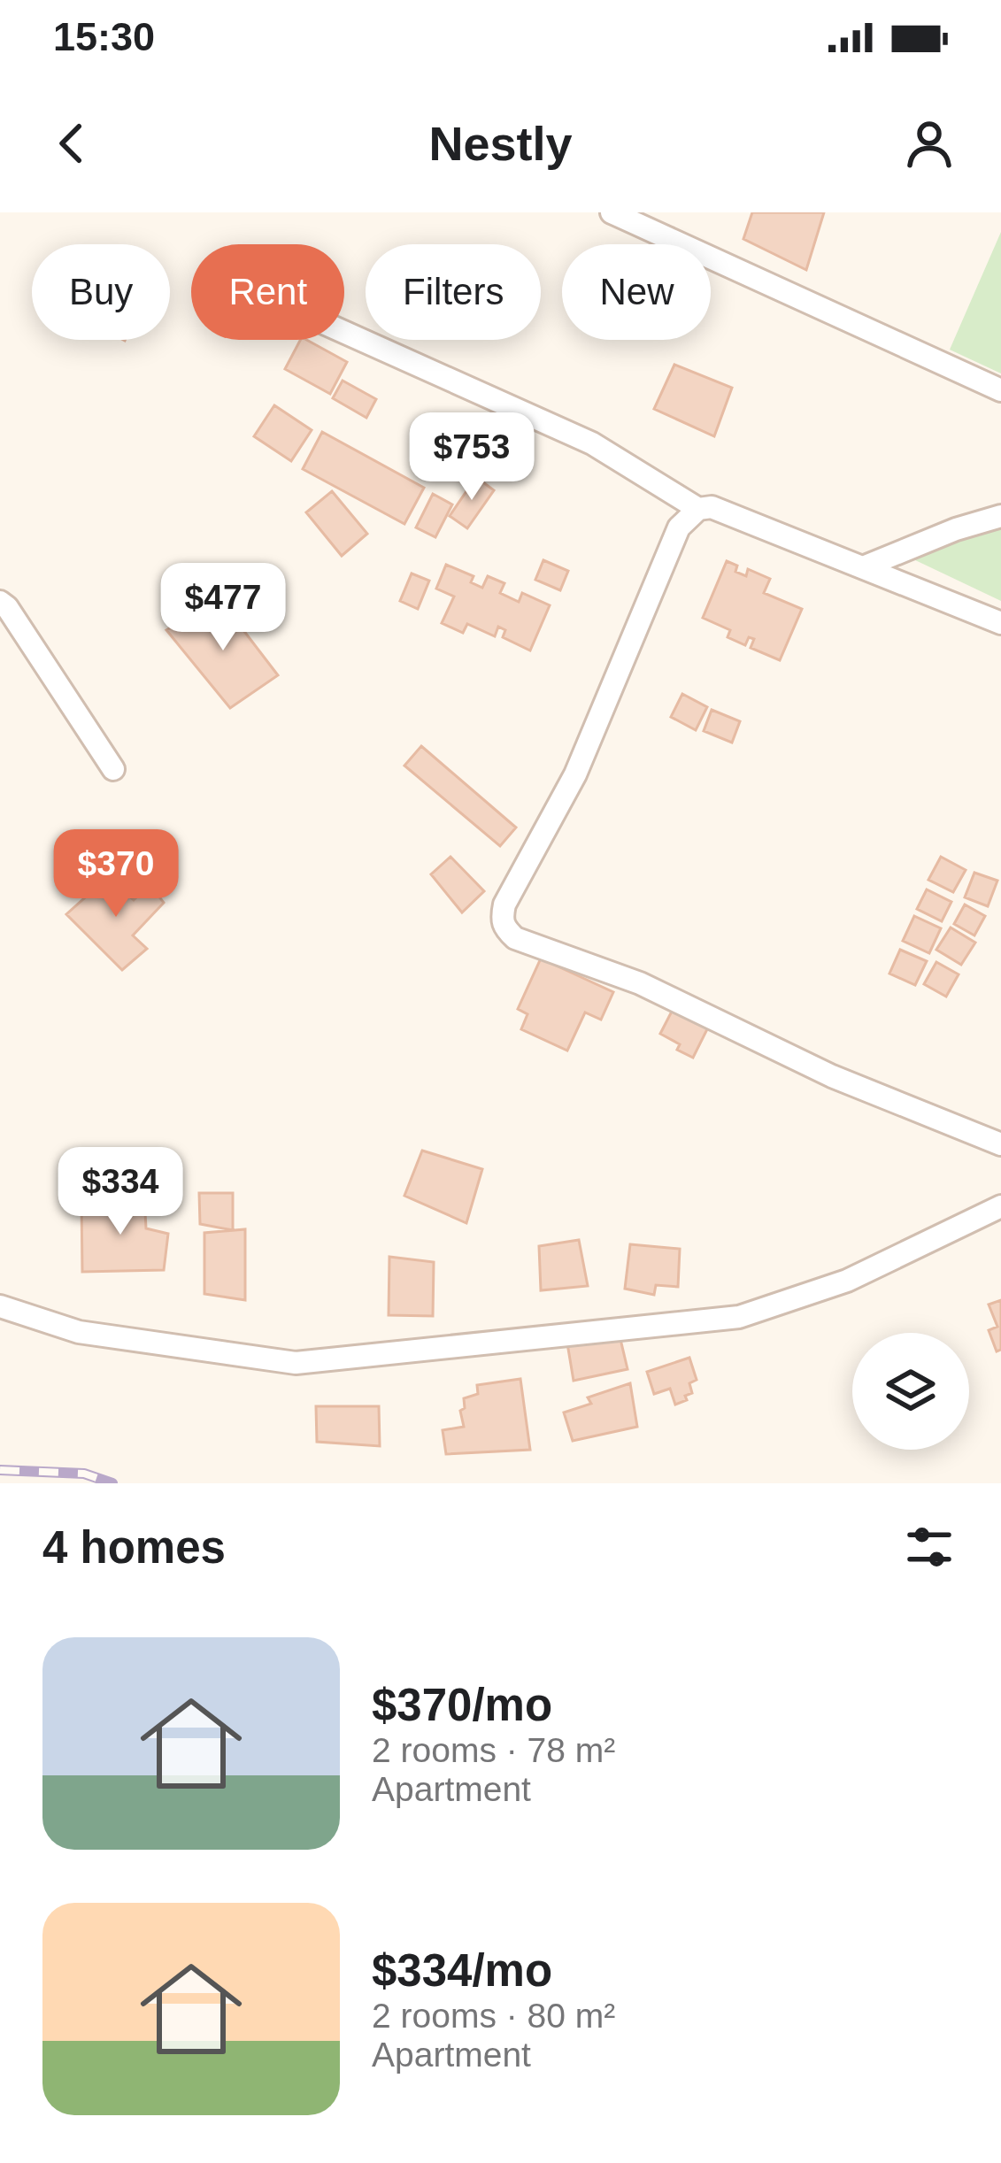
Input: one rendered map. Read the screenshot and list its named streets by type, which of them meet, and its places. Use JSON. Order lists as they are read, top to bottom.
{
  "page": {
    "status": "15:30",
    "header": "Nestly",
    "chip": [
      "Buy",
      "Rent",
      "Filters",
      "New"
    ],
    "price": [
      "$753",
      "$477",
      "$370",
      "$334"
    ],
    "heading": "4 homes",
    "list": [
      {
        "name": "$370/mo",
        "note": "2 rooms · 78 m² · Apartment"
      },
      {
        "name": "$334/mo",
        "note": "2 rooms · 80 m² · Apartment"
      }
    ]
  }
}
